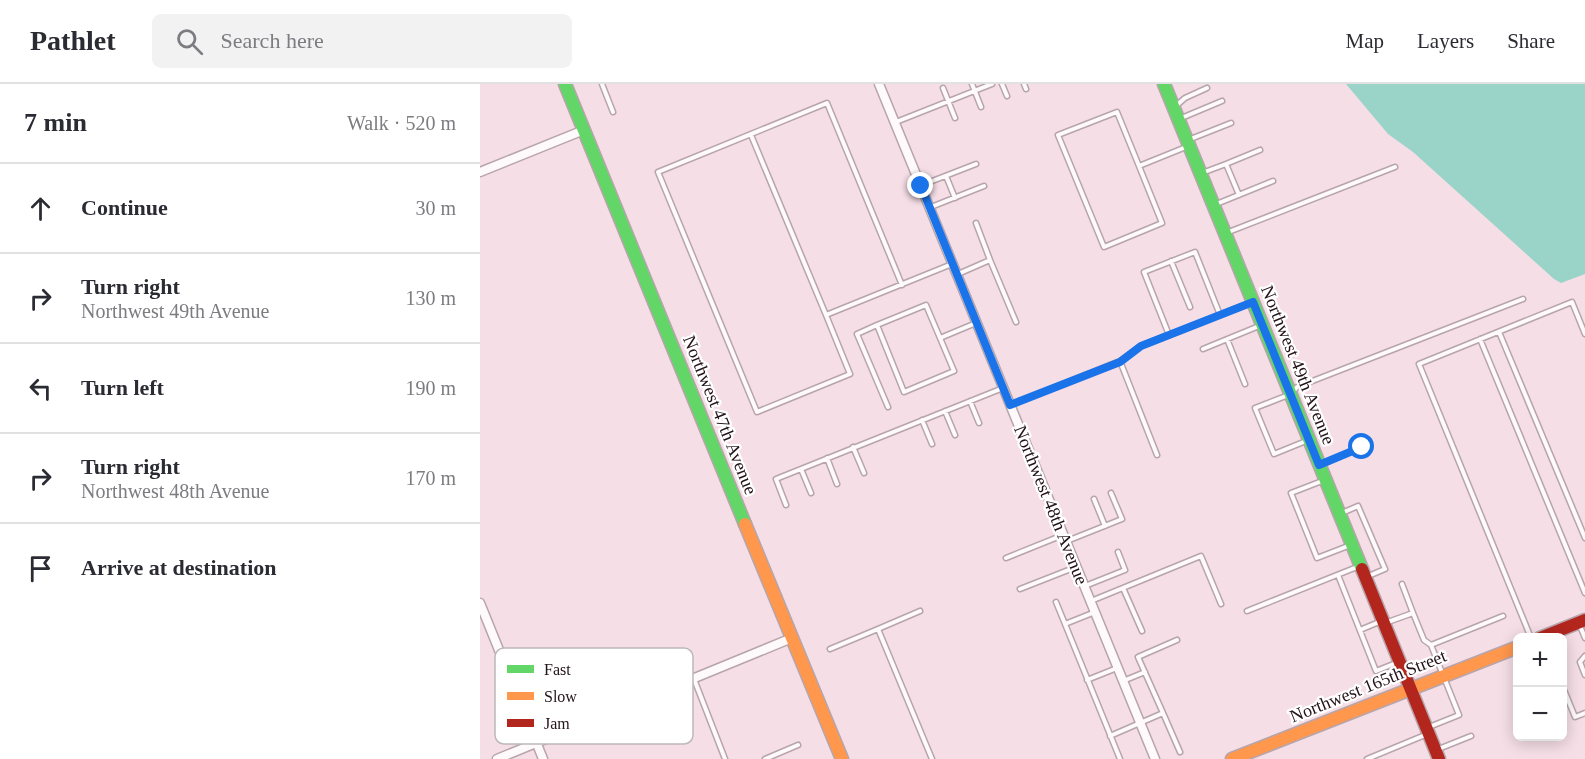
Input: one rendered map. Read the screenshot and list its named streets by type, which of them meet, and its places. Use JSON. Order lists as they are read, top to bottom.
{
  "streets": {
    "street": [
      "Northwest 49th Avenue",
      "Northwest 47th Avenue",
      "Northwest 48th Avenue",
      "Northwest 165th Street"
    ]
  },
  "crossings": [
    ["Northwest 49th Avenue", "Northwest 165th Street"]
  ],
  "legend": ["Fast", "Slow", "Jam"],
  "page": {
    "header": "Pathlet",
    "search": "Search here",
    "nav": ["Map", "Layers", "Share"],
    "heading": ["7 min", "Walk · 520 m"],
    "list": [
      ["Continue", "30 m"],
      ["Turn right", "Northwest 49th Avenue", "130 m"],
      ["Turn left", "190 m"],
      ["Turn right", "Northwest 48th Avenue", "170 m"],
      "Arrive at destination"
    ],
    "map_buttons": ["+", "−"]
  }
}
